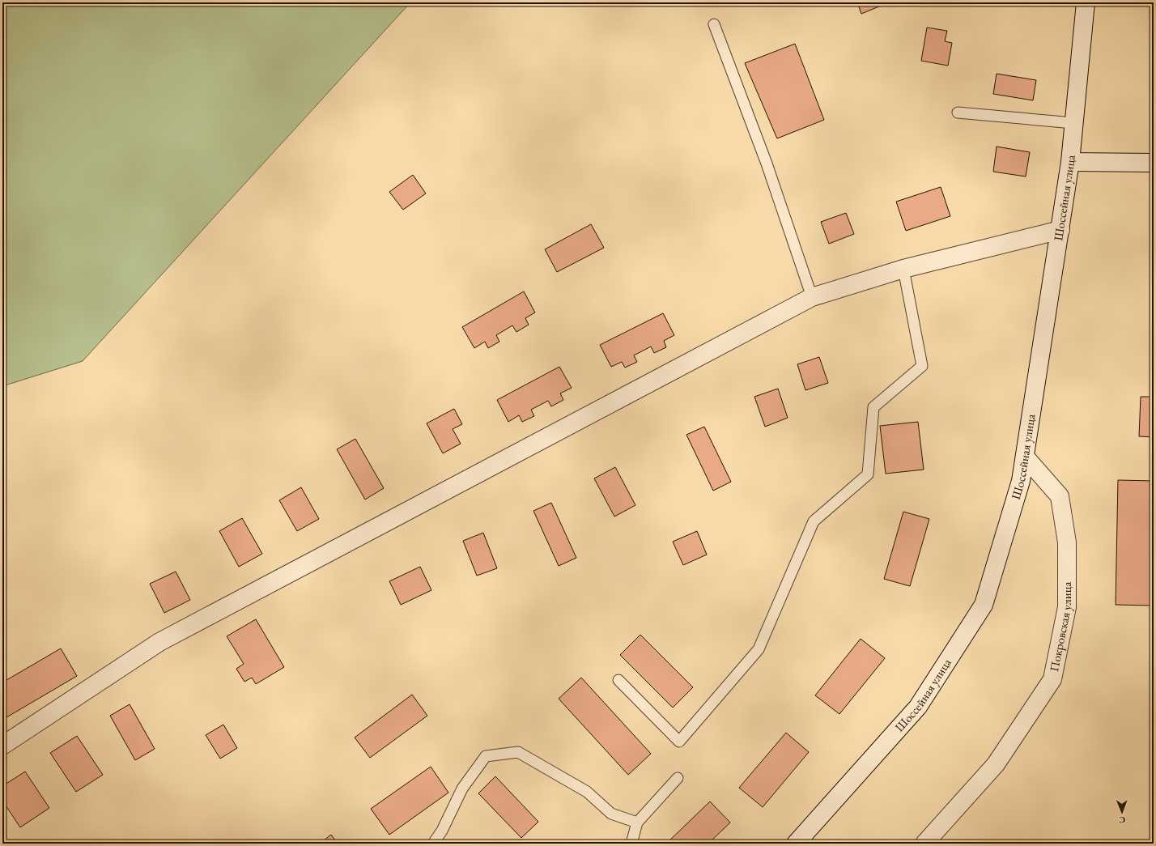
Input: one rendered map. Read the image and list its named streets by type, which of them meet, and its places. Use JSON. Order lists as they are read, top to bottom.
{
  "streets": {
    "street": ["Шоссейная улица", "Покровская улица"]
  },
  "crossings": [
    ["Шоссейная улица", "Покровская улица"]
  ],
  "north": "bottom"
}
